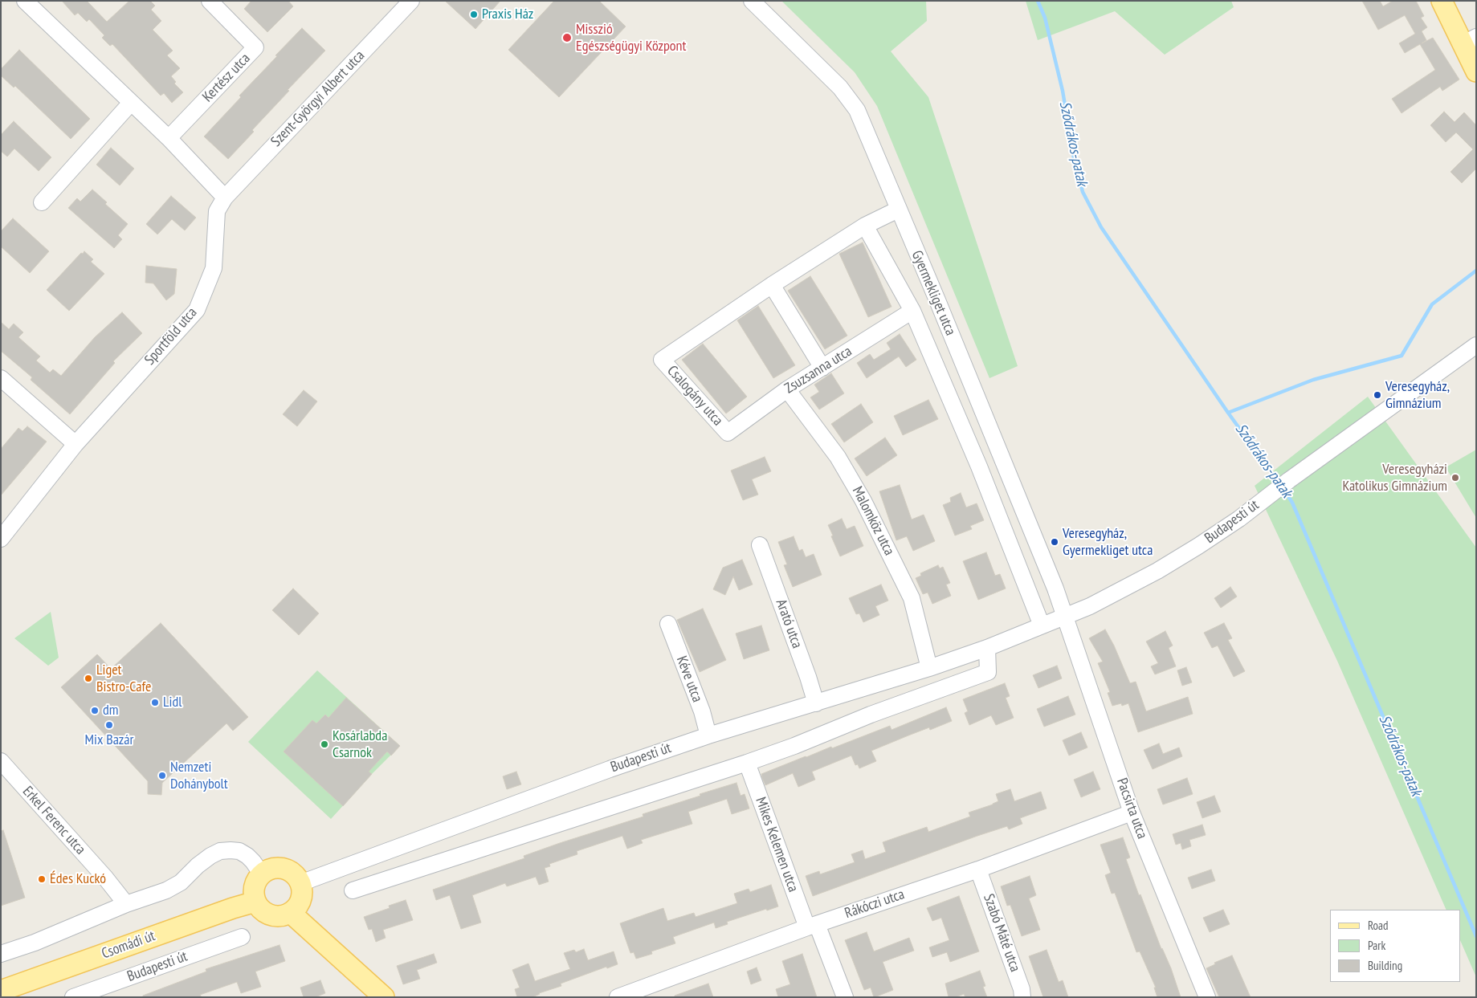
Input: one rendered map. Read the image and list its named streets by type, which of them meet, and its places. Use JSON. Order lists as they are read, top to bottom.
{
  "streets": {
    "main road": ["Csomádi út"],
    "street": [
      "Kertész utca",
      "Szent-Györgyi Albert utca",
      "Gyermekliget utca",
      "Sportföld utca",
      "Zsuzsanna utca",
      "Csalogány utca",
      "Malomköz utca",
      "Budapesti út",
      "Arató utca",
      "Kéve utca",
      "Pacsirta utca",
      "Erkel Ferenc utca",
      "Mikes Kelemen utca",
      "Rákóczi utca",
      "Szabó Máté utca"
    ]
  },
  "crossings": [
    ["Szent-Györgyi Albert utca", "Sportföld utca"],
    ["Gyermekliget utca", "Zsuzsanna utca"],
    ["Gyermekliget utca", "Budapesti út"],
    ["Gyermekliget utca", "Pacsirta utca"],
    ["Zsuzsanna utca", "Csalogány utca"],
    ["Zsuzsanna utca", "Malomköz utca"],
    ["Malomköz utca", "Budapesti út"],
    ["Budapesti út", "Arató utca"],
    ["Budapesti út", "Kéve utca"],
    ["Budapesti út", "Pacsirta utca"],
    ["Budapesti út", "Csomádi út"],
    ["Pacsirta utca", "Rákóczi utca"],
    ["Mikes Kelemen utca", "Rákóczi utca"],
    ["Rákóczi utca", "Szabó Máté utca"]
  ],
  "water": ["Sződrákos-patak"],
  "places": [
    "Praxis Ház",
    "Misszió Egészségügyi Központ",
    "Veresegyház, Gimnázium",
    "Veresegyházi Katolikus Gimnázium",
    "Veresegyház, Gyermekliget utca",
    "Liget Bistro-Cafe",
    "Lidl",
    "dm",
    "Mix Bazár",
    "Kosárlabda Csarnok",
    "Nemzeti Dohánybolt",
    "Édes Kuckó"
  ],
  "legend": ["Road", "Park", "Building"]
}
